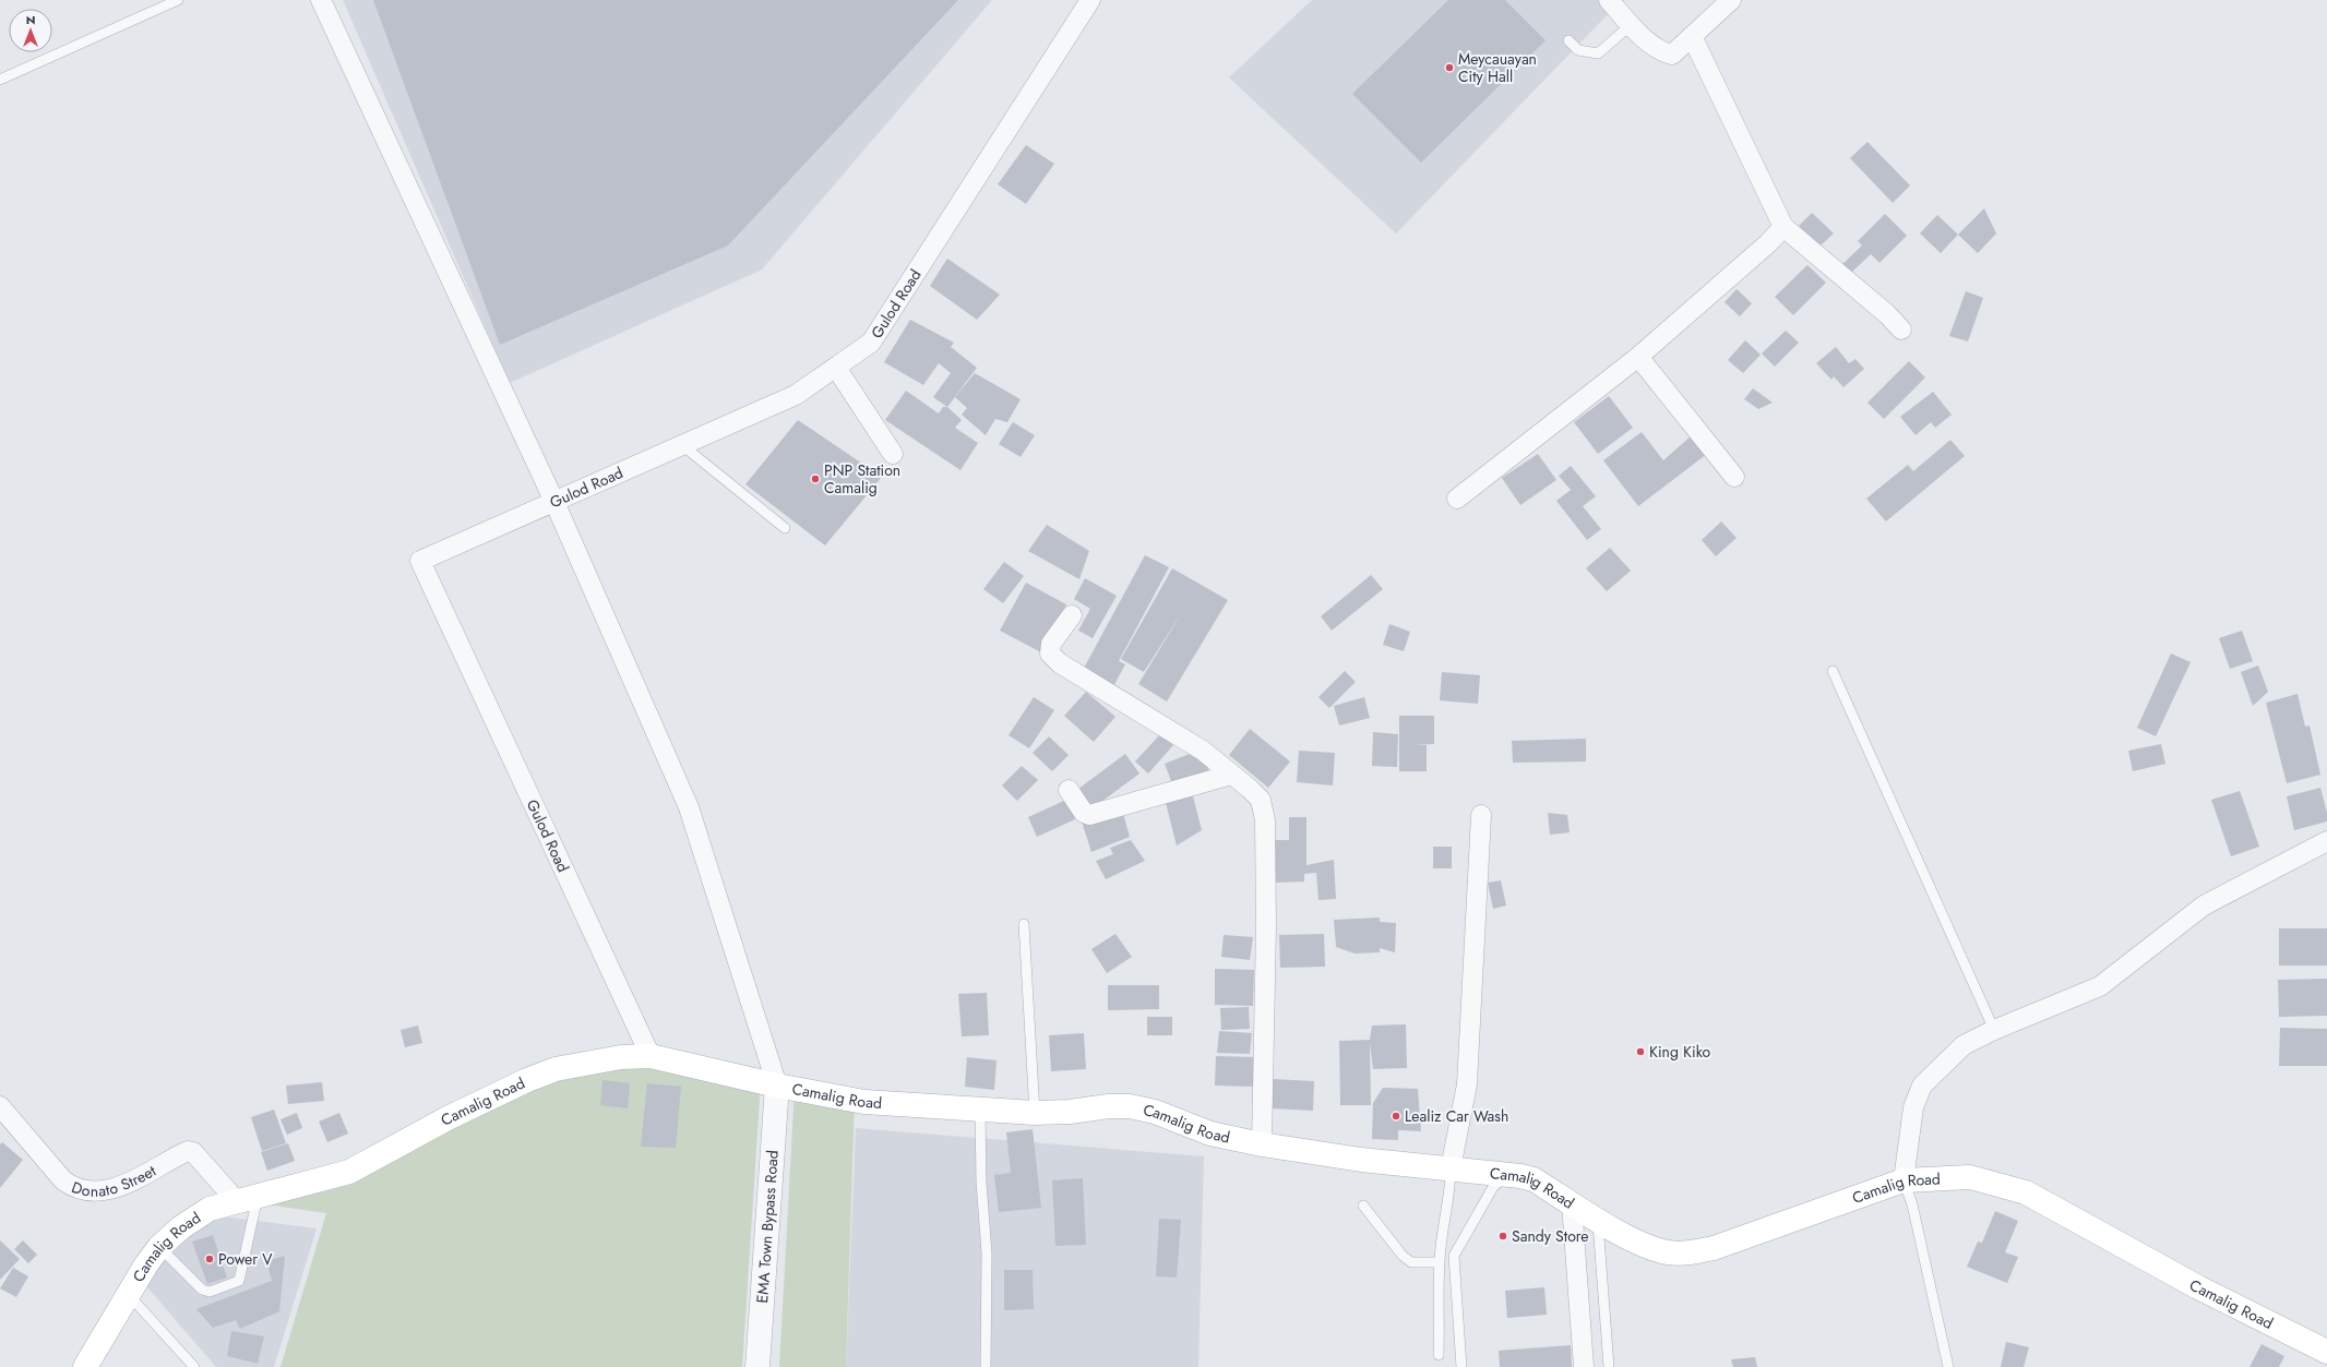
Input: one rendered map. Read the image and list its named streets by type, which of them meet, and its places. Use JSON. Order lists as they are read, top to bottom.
{
  "streets": {
    "main road": ["Camalig Road"],
    "street": ["Gulod Road", "Donato Street", "EMA Town Bypass Road"]
  },
  "crossings": [
    ["Gulod Road", "Camalig Road"],
    ["Camalig Road", "Donato Street"],
    ["Camalig Road", "EMA Town Bypass Road"]
  ],
  "places": [
    "Meycauayan City Hall",
    "PNP Station Camalig",
    "King Kiko",
    "Lealiz Car Wash",
    "Sandy Store",
    "Power V"
  ],
  "north": "top"
}
